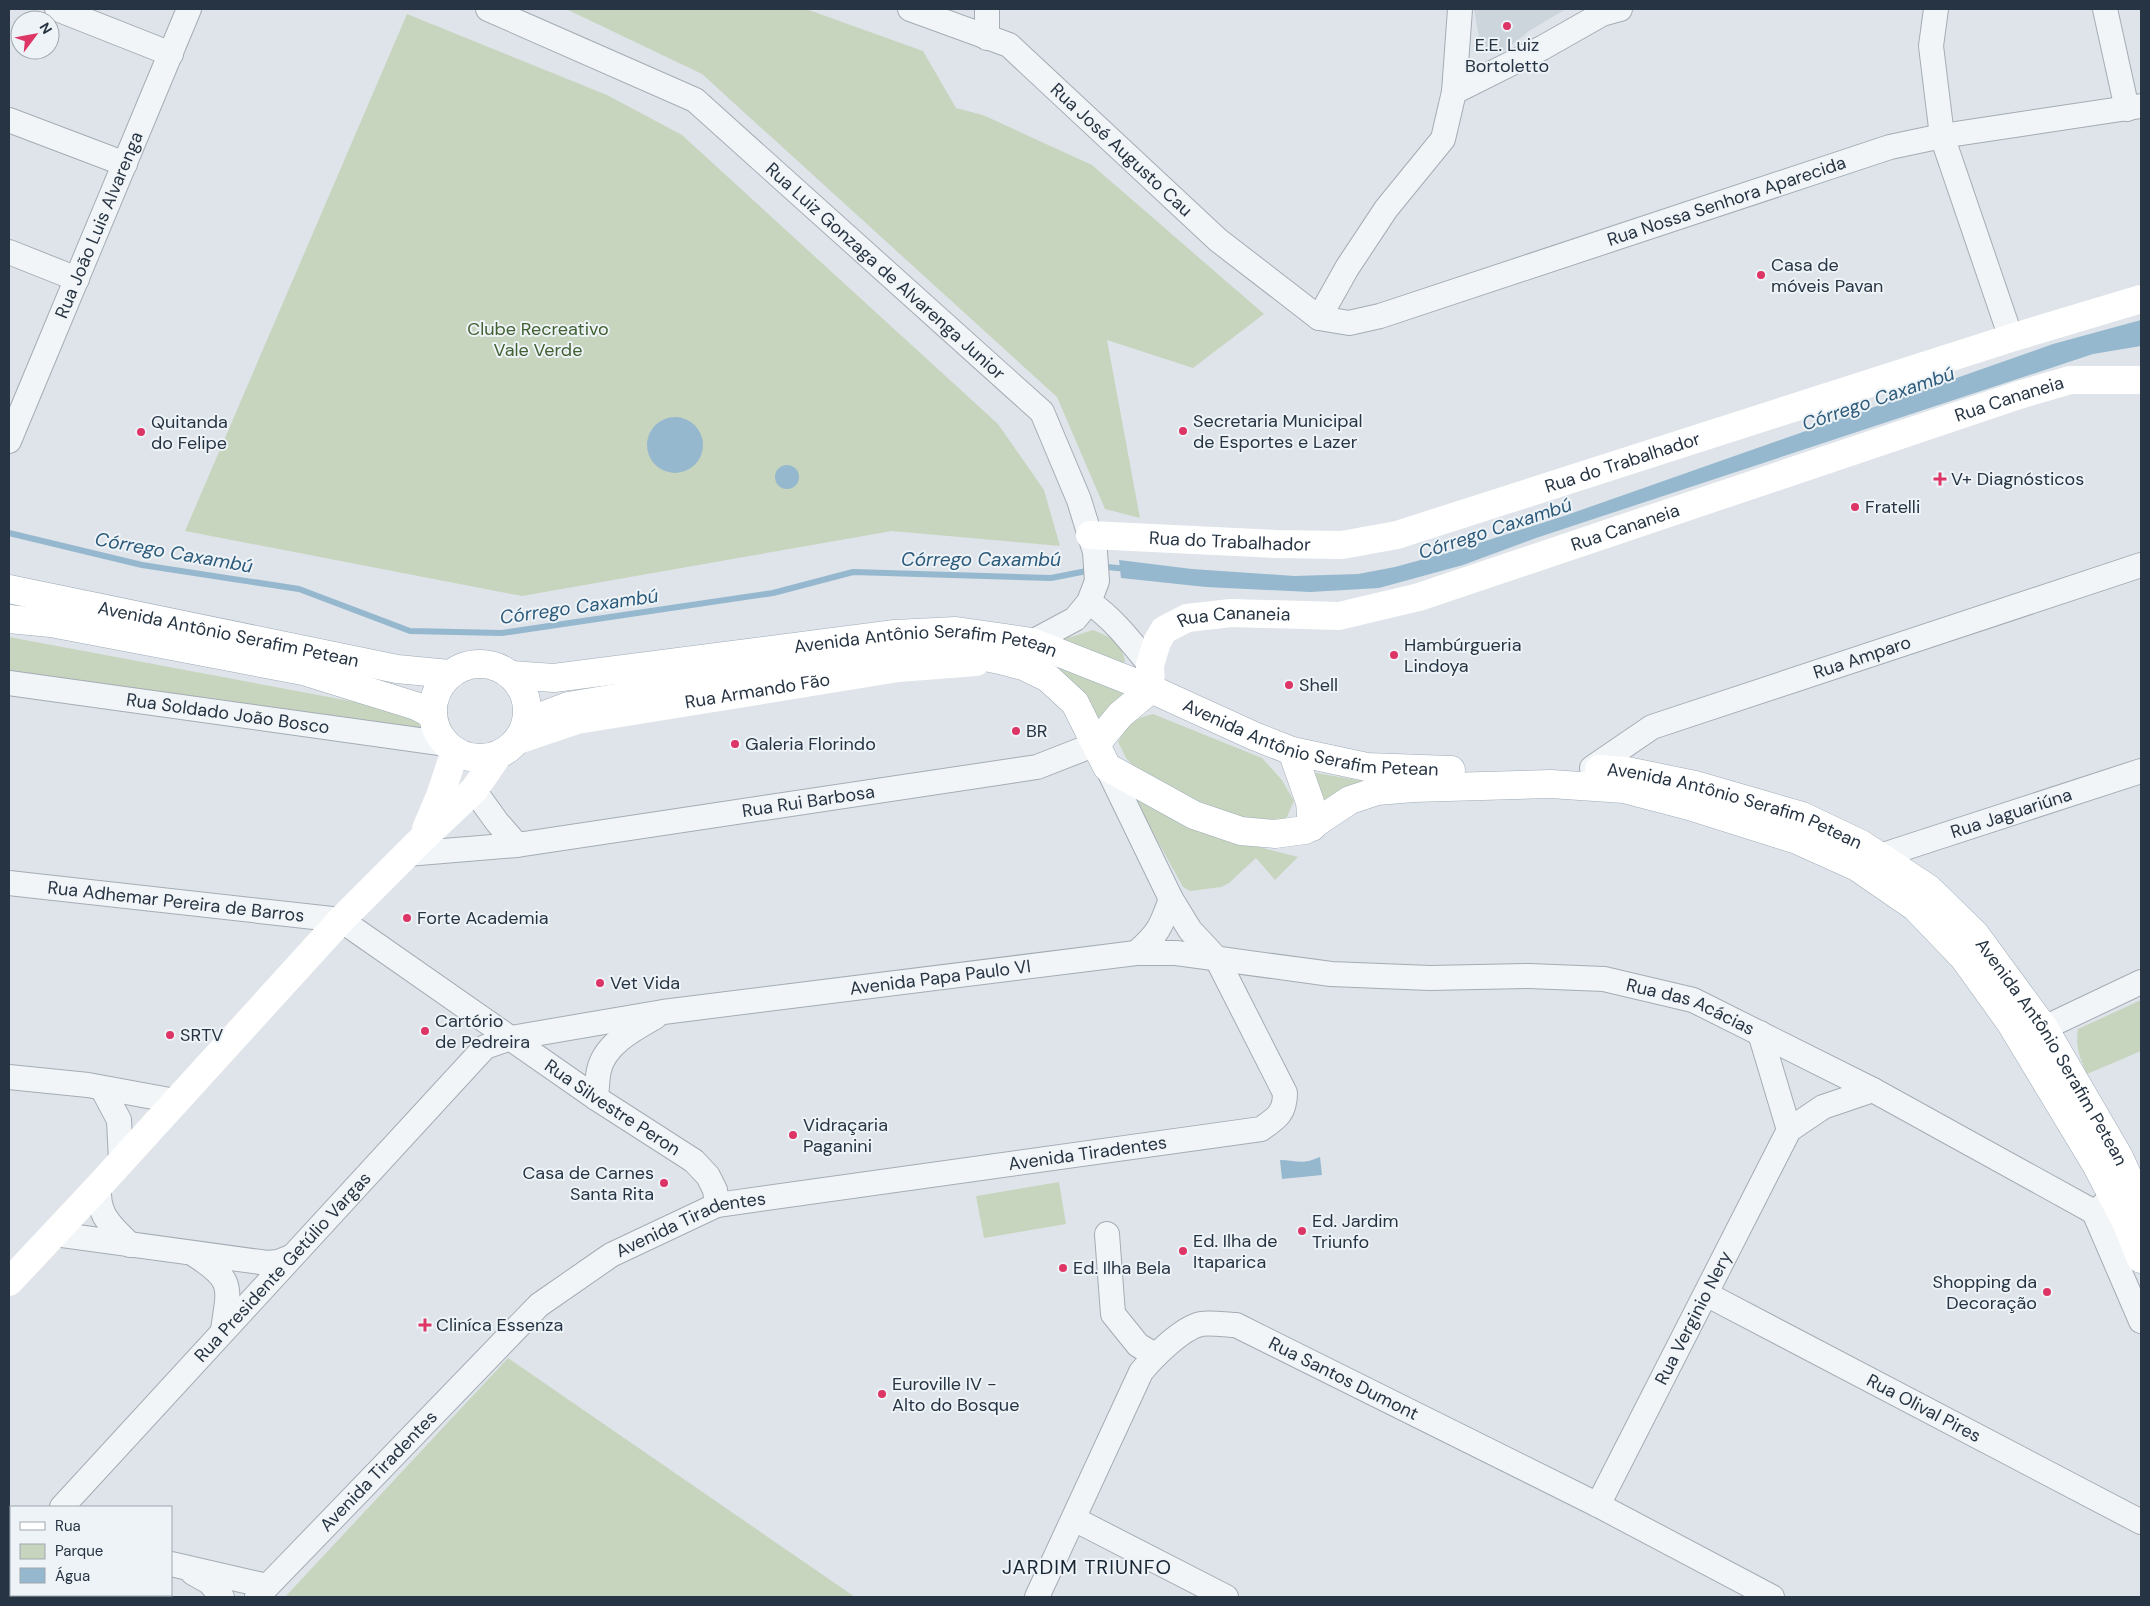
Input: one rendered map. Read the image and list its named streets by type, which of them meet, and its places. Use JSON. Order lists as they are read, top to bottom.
{
  "streets": {
    "main road": ["Rua Cananeia", "Rua do Trabalhador", "Avenida Antônio Serafim Petean"],
    "street": [
      "Rua José Augusto Cau",
      "Rua Nossa Senhora Aparecida",
      "Rua João Luis Alvarenga",
      "Rua Luiz Gonzaga de Alvarenga Junior",
      "Rua Amparo",
      "Rua Soldado João Bosco",
      "Rua Rui Barbosa",
      "Rua Jaguariúna",
      "Rua Adhemar Pereira de Barros",
      "Avenida Papa Paulo VI",
      "Rua das Acácias",
      "Rua Silvestre Peron",
      "Avenida Tiradentes",
      "Rua Presidente Getúlio Vargas",
      "Rua Verginio Nery",
      "Rua Santos Dumont",
      "Rua Olival Pires"
    ]
  },
  "crossings": [
    ["Rua José Augusto Cau", "Rua Nossa Senhora Aparecida"],
    ["Rua Luiz Gonzaga de Alvarenga Junior", "Rua do Trabalhador"],
    ["Rua Cananeia", "Avenida Antônio Serafim Petean"],
    ["Avenida Antônio Serafim Petean", "Rua Amparo"],
    ["Avenida Antônio Serafim Petean", "Rua Soldado João Bosco"],
    ["Avenida Antônio Serafim Petean", "Rua Rui Barbosa"],
    ["Avenida Antônio Serafim Petean", "Rua Jaguariúna"],
    ["Avenida Antônio Serafim Petean", "Rua das Acácias"],
    ["Rua Adhemar Pereira de Barros", "Rua Silvestre Peron"],
    ["Avenida Papa Paulo VI", "Rua das Acácias"],
    ["Avenida Papa Paulo VI", "Rua Silvestre Peron"],
    ["Avenida Papa Paulo VI", "Avenida Tiradentes"],
    ["Avenida Papa Paulo VI", "Rua Presidente Getúlio Vargas"],
    ["Rua das Acácias", "Avenida Tiradentes"],
    ["Rua das Acácias", "Rua Verginio Nery"],
    ["Rua Silvestre Peron", "Avenida Tiradentes"],
    ["Rua Silvestre Peron", "Rua Presidente Getúlio Vargas"],
    ["Rua Verginio Nery", "Rua Santos Dumont"],
    ["Rua Verginio Nery", "Rua Olival Pires"]
  ],
  "districts": ["JARDIM TRIUNFO"],
  "water": ["Córrego Caxambú"],
  "parks": ["Clube Recreativo Vale Verde"],
  "places": {
    "other": [
      "E.E. Luiz Bortoletto",
      "Casa de móveis Pavan",
      "Secretaria Municipal de Esportes e Lazer",
      "Quitanda do Felipe",
      "Fratelli",
      "Hambúrgueria Lindoya",
      "Shell",
      "BR",
      "Galeria Florindo",
      "Forte Academia",
      "Vet Vida",
      "Cartório de Pedreira",
      "SRTV",
      "Vidraçaria Paganini",
      "Casa de Carnes Santa Rita",
      "Ed. Jardim Triunfo",
      "Ed. Ilha de Itaparica",
      "Ed. Ilha Bela",
      "Shopping da Decoração",
      "Euroville IV - Alto do Bosque"
    ],
    "health": ["V+ Diagnósticos", "Cliníca Essenza"]
  },
  "legend": ["Rua", "Parque", "Água"],
  "north": "top right"
}
